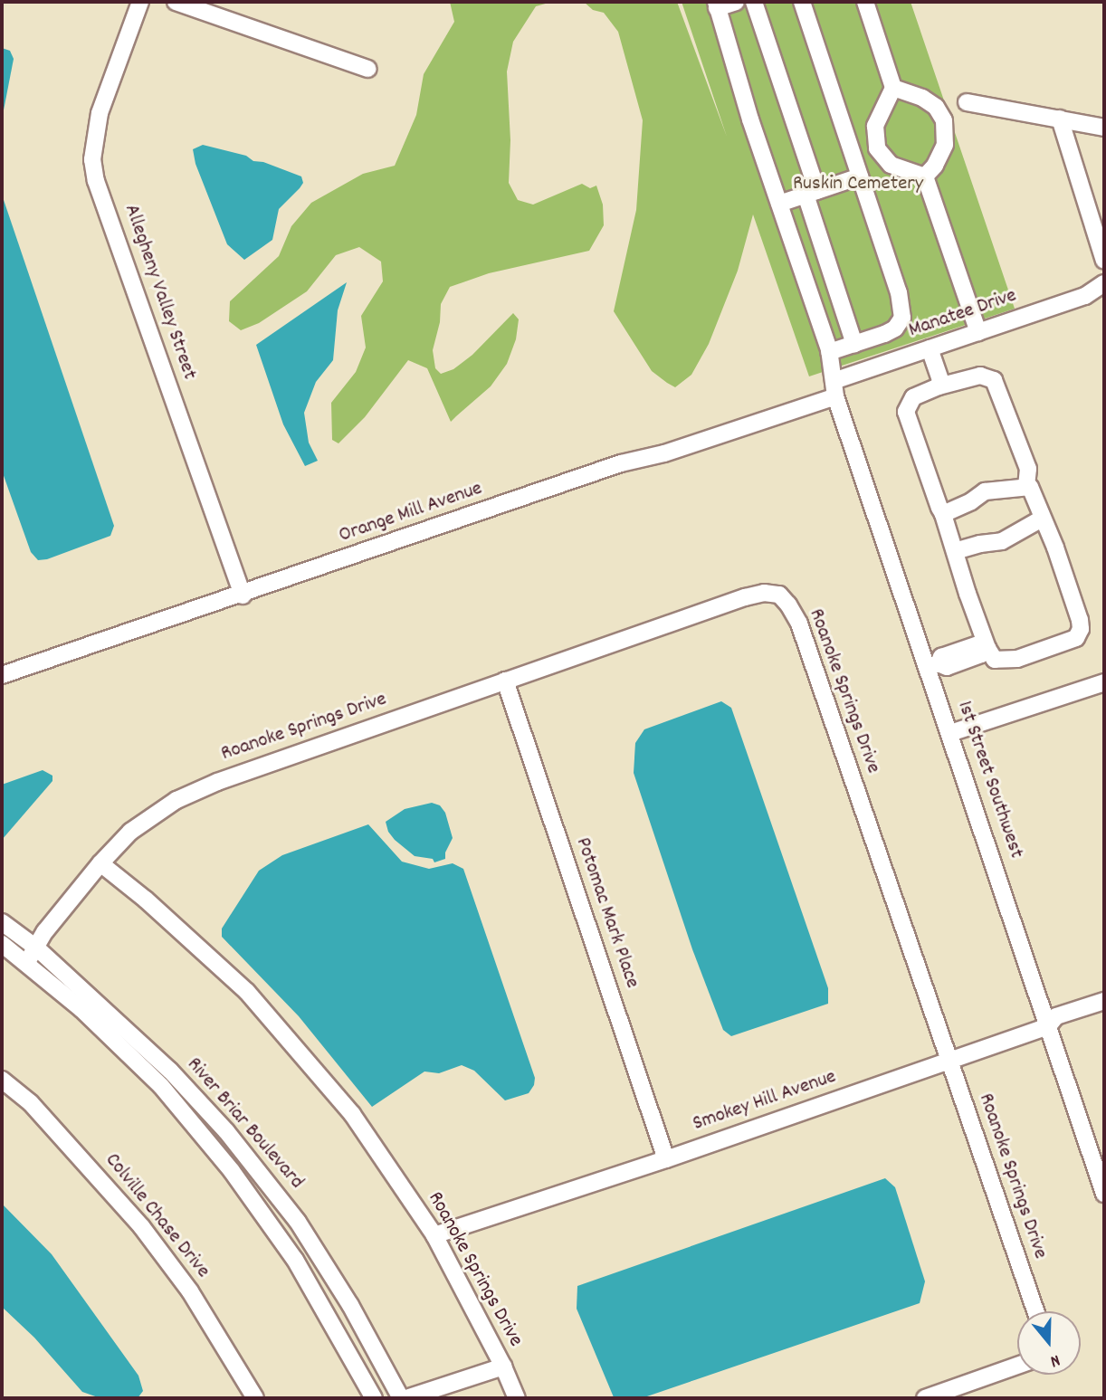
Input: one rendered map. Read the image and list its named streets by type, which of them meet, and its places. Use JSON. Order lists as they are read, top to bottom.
{
  "streets": {
    "street": [
      "Allegheny Valley Street",
      "Manatee Drive",
      "Orange Mill Avenue",
      "Roanoke Springs Drive",
      "1st Street Southwest",
      "Potomac Mark Place",
      "Smokey Hill Avenue",
      "River Briar Boulevard",
      "Colville Chase Drive"
    ]
  },
  "crossings": [
    ["Allegheny Valley Street", "Orange Mill Avenue"],
    ["Manatee Drive", "Orange Mill Avenue"],
    ["Manatee Drive", "1st Street Southwest"],
    ["Orange Mill Avenue", "1st Street Southwest"],
    ["Roanoke Springs Drive", "Potomac Mark Place"],
    ["Roanoke Springs Drive", "Smokey Hill Avenue"],
    ["Roanoke Springs Drive", "River Briar Boulevard"],
    ["1st Street Southwest", "Smokey Hill Avenue"],
    ["Potomac Mark Place", "Smokey Hill Avenue"]
  ],
  "parks": ["Ruskin Cemetery"],
  "north": "bottom"
}
